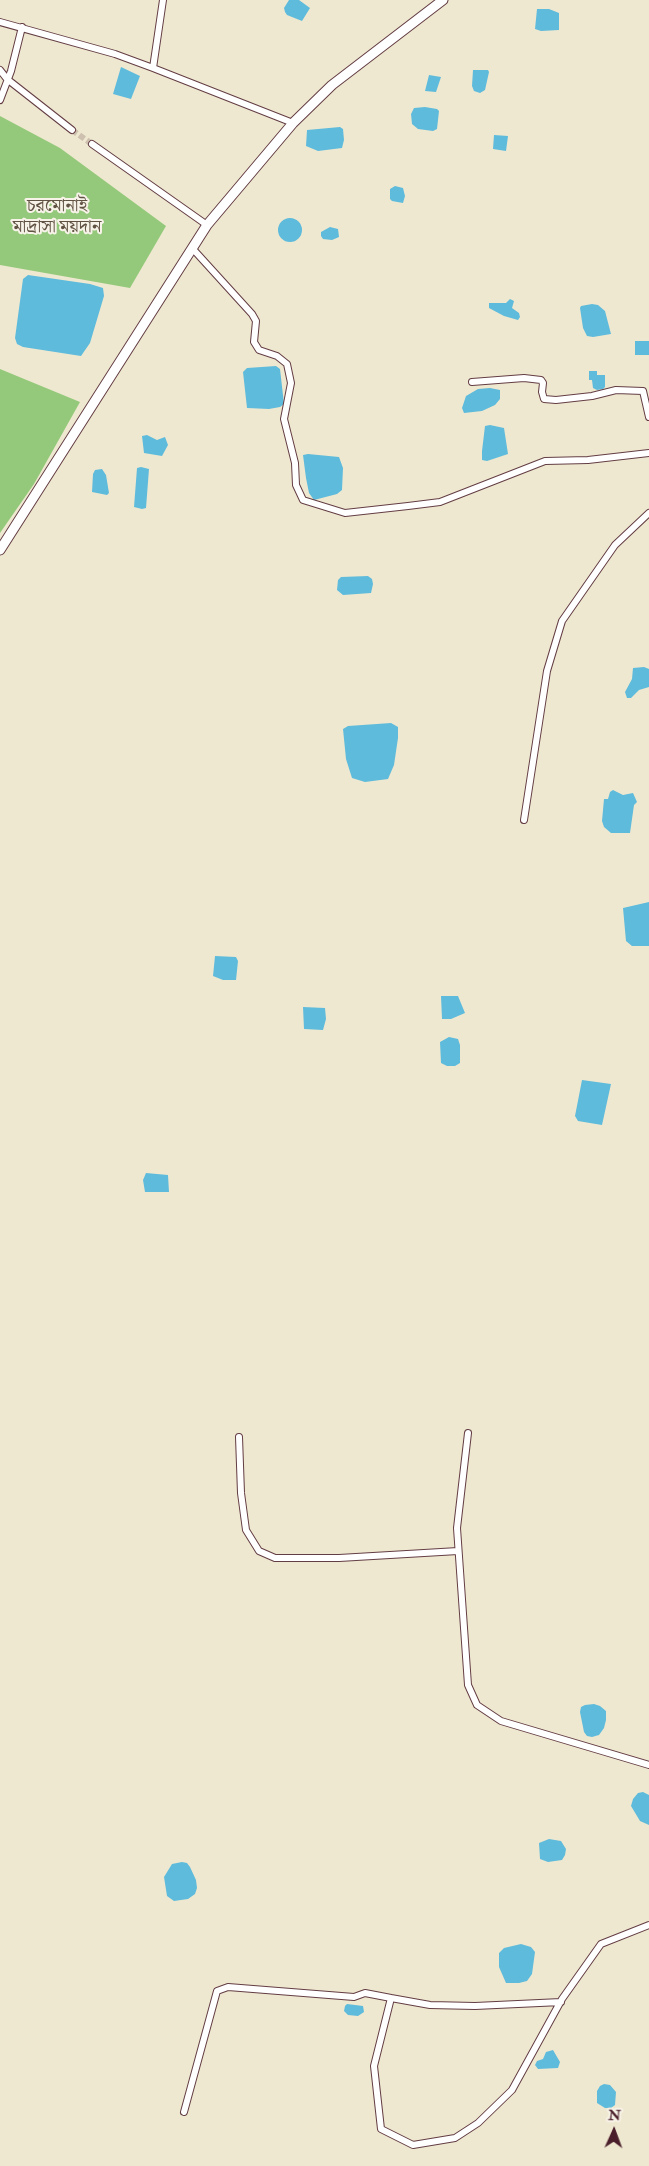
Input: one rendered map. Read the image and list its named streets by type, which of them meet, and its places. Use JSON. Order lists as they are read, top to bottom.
{
  "parks": ["চরমোনাই মাদ্রাসা ময়দান"],
  "north": "top"
}
